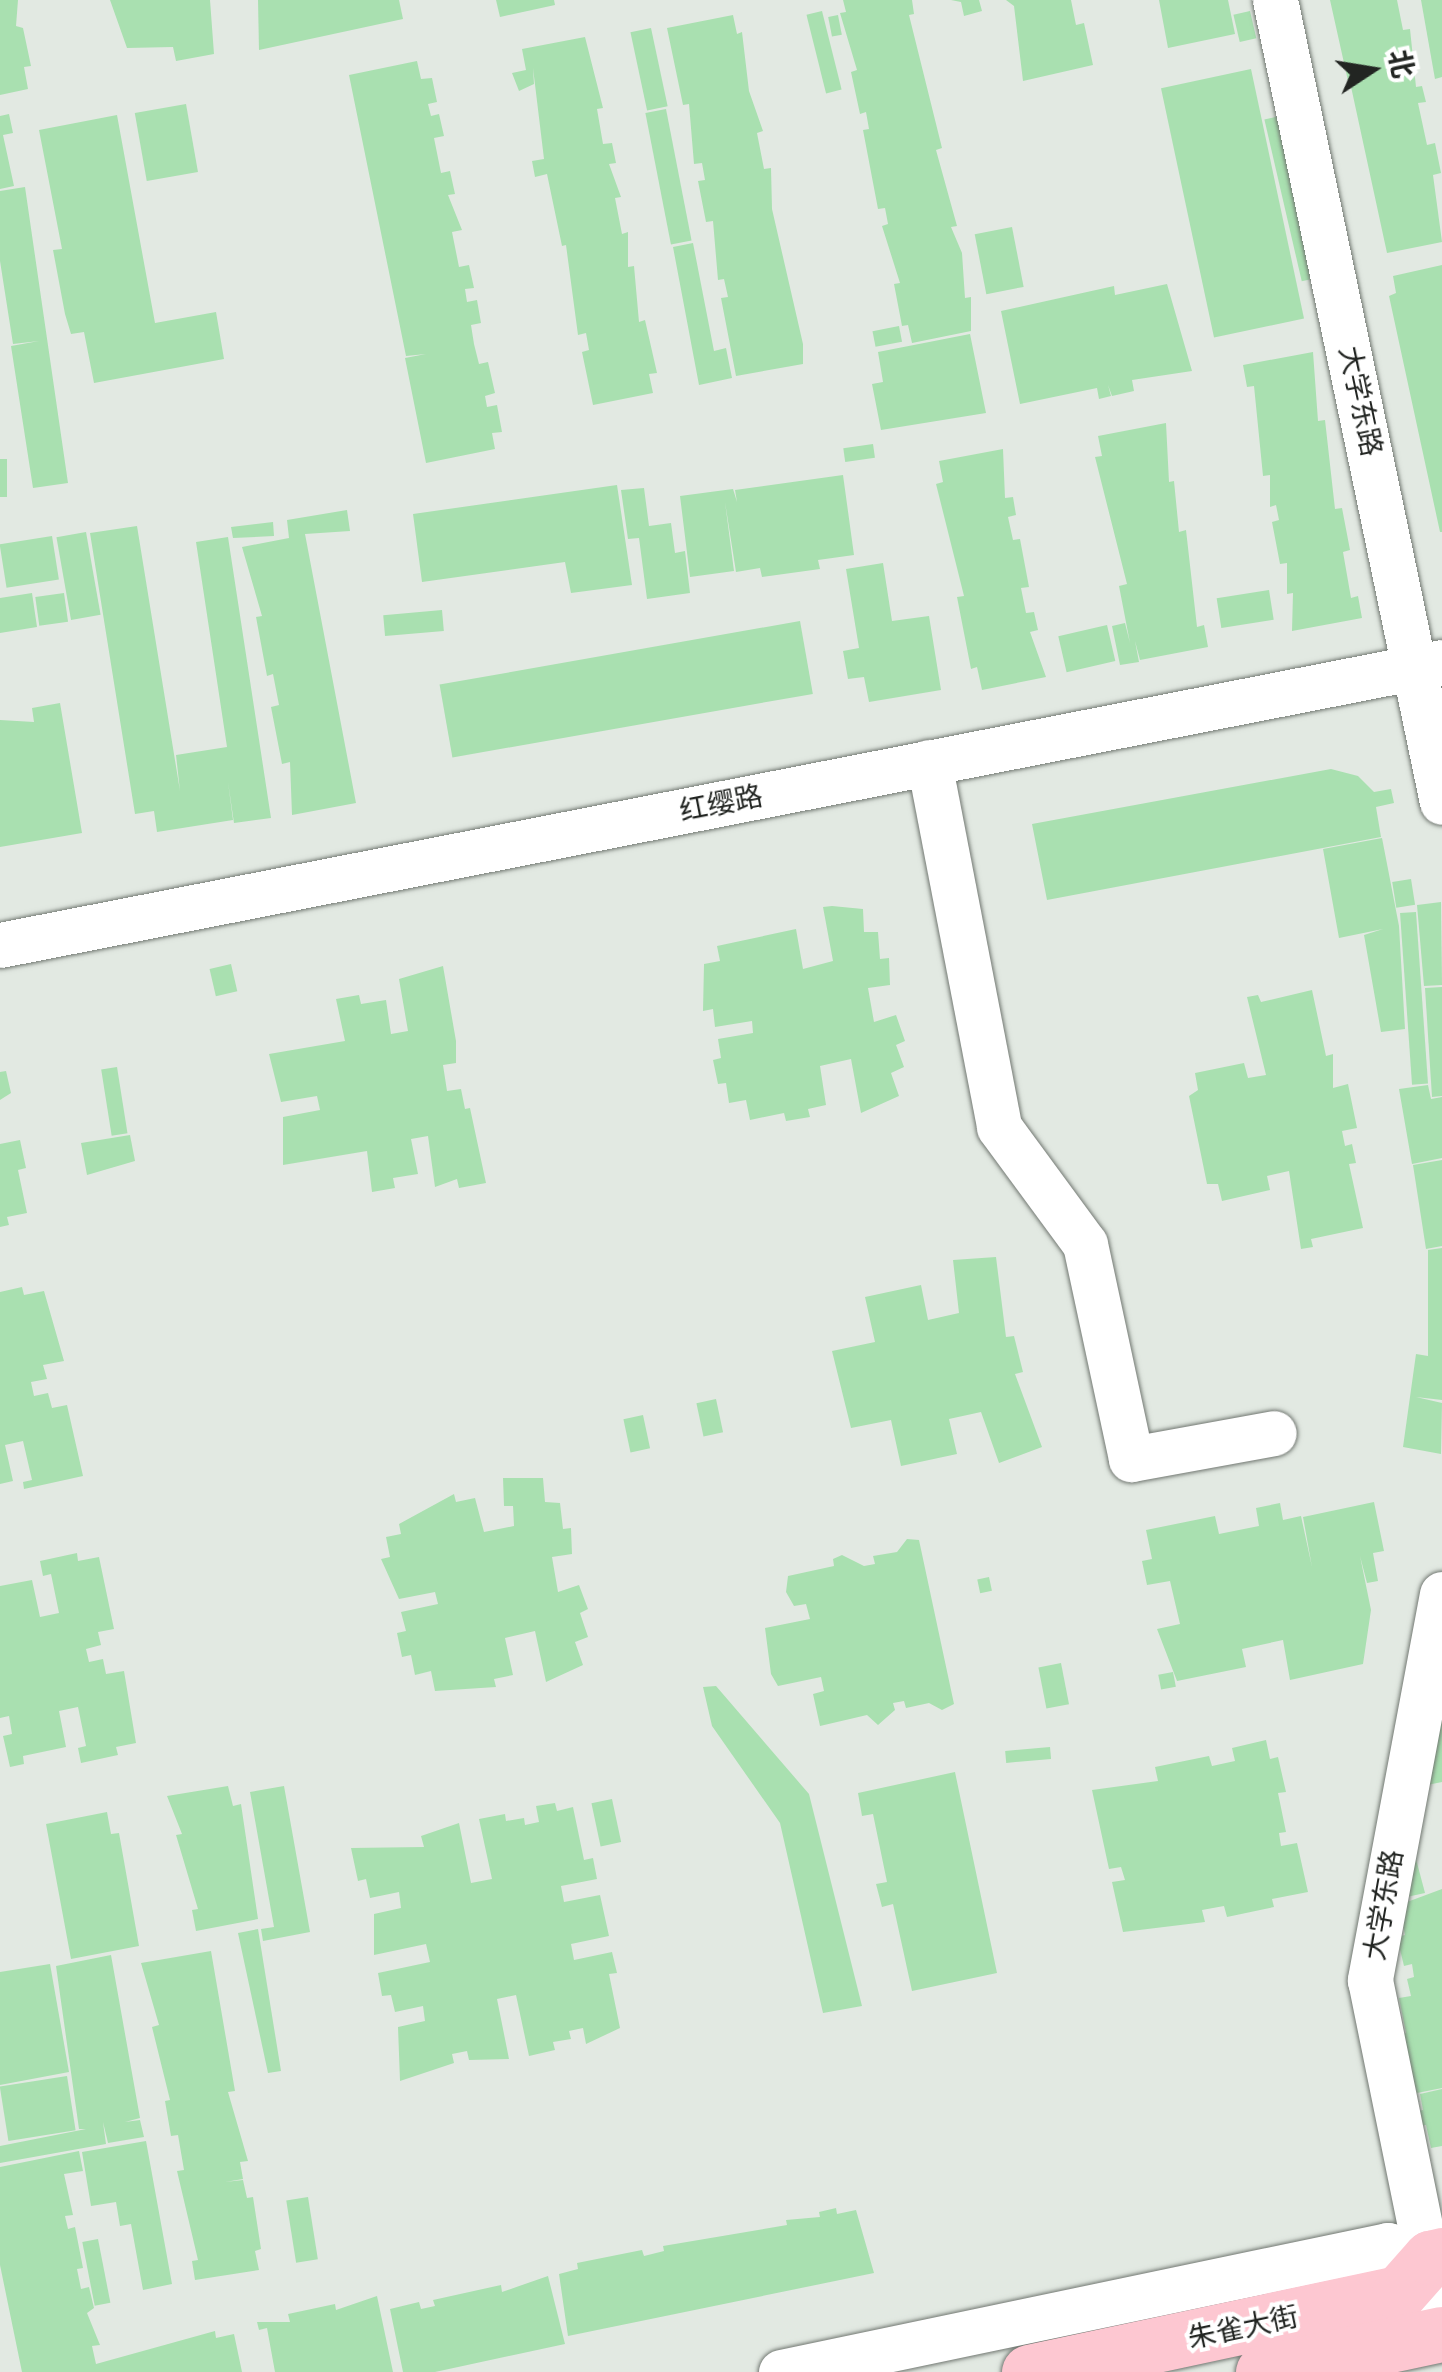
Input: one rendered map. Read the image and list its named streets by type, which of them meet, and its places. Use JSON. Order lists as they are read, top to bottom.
{
  "streets": {
    "main road": ["朱雀大街"],
    "street": ["大学东路", "红缨路"]
  },
  "crossings": [
    ["大学东路", "红缨路"],
    ["大学东路", "朱雀大街"]
  ],
  "north": "right"
}
